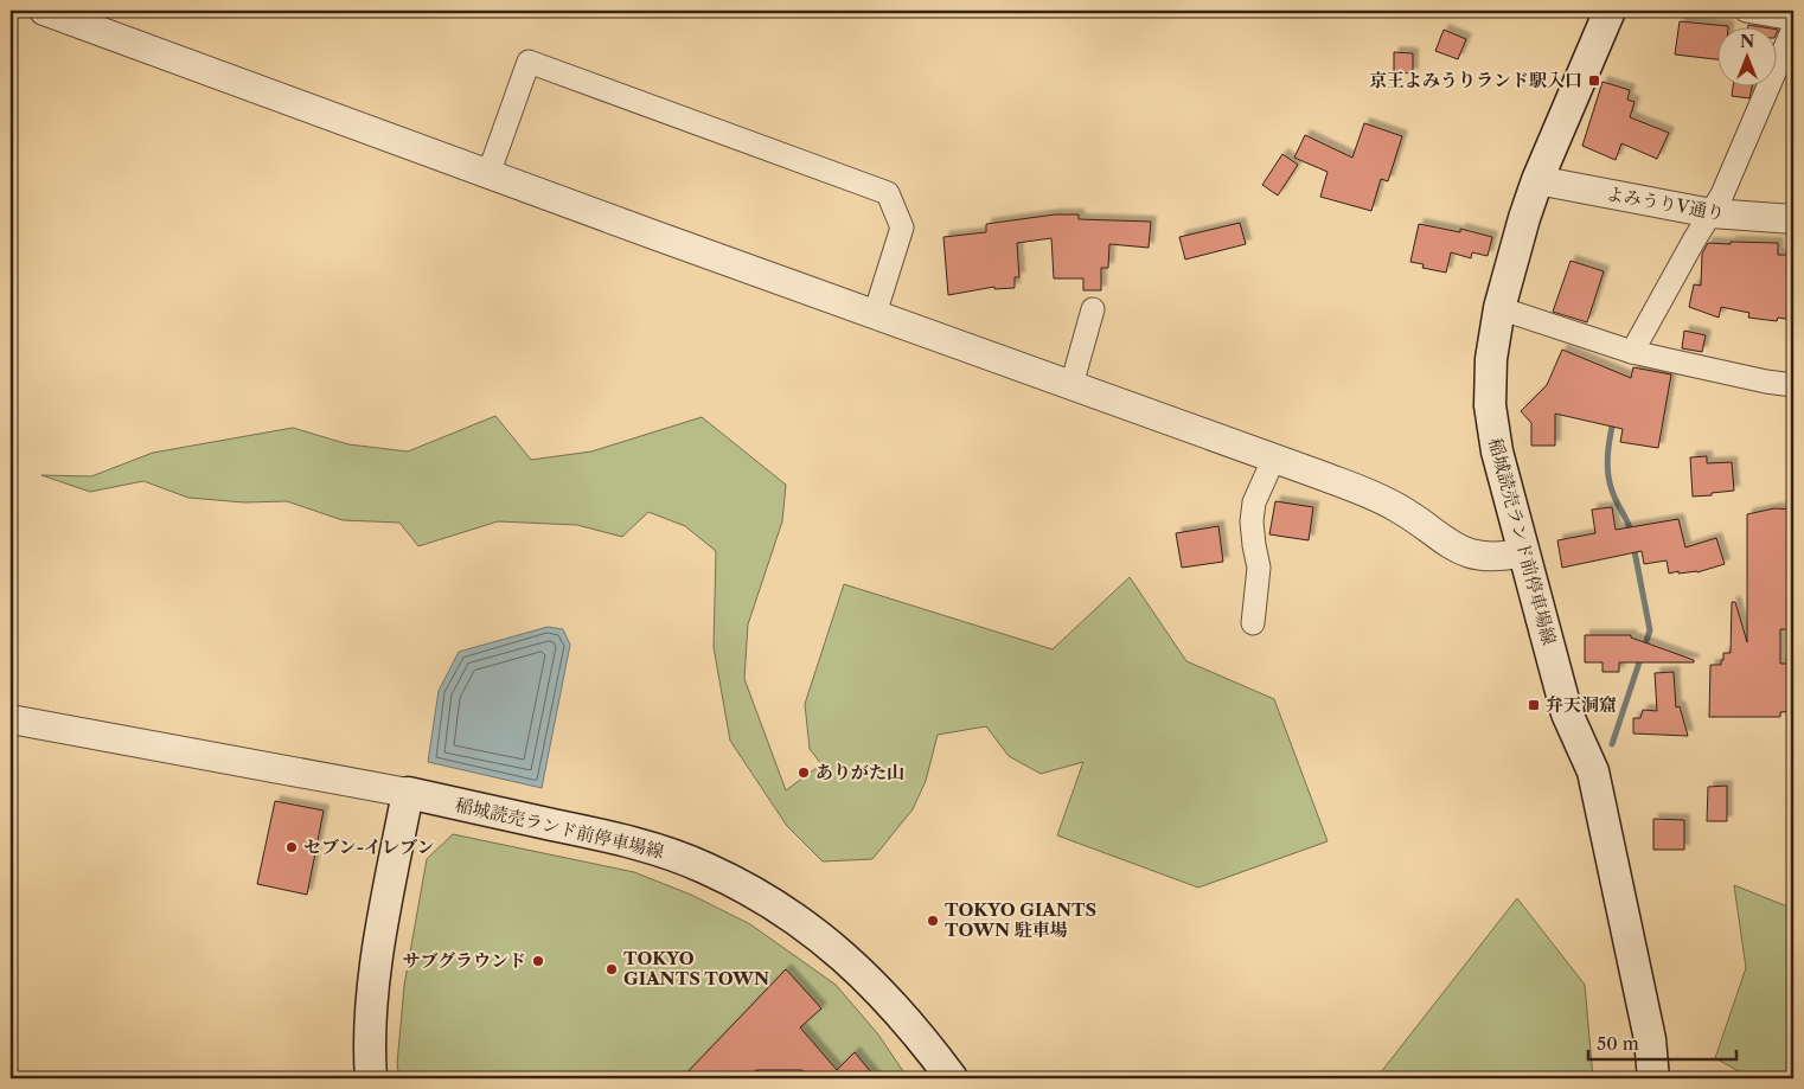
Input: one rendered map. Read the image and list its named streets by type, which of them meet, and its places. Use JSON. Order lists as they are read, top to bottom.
{
  "streets": {
    "main road": ["稲城読売ランド前停車場線"],
    "street": ["よみうりV通り"]
  },
  "crossings": [
    ["よみうりV通り", "稲城読売ランド前停車場線"]
  ],
  "places": {
    "transit": ["京王よみうりランド駅入口", "弁天洞窟"],
    "other": [
      "ありがた山",
      "セブン-イレブン",
      "TOKYO GIANTS TOWN 駐車場",
      "サブグラウンド",
      "TOKYO GIANTS TOWN"
    ]
  },
  "scale_bar": "50 m",
  "north": "top"
}
